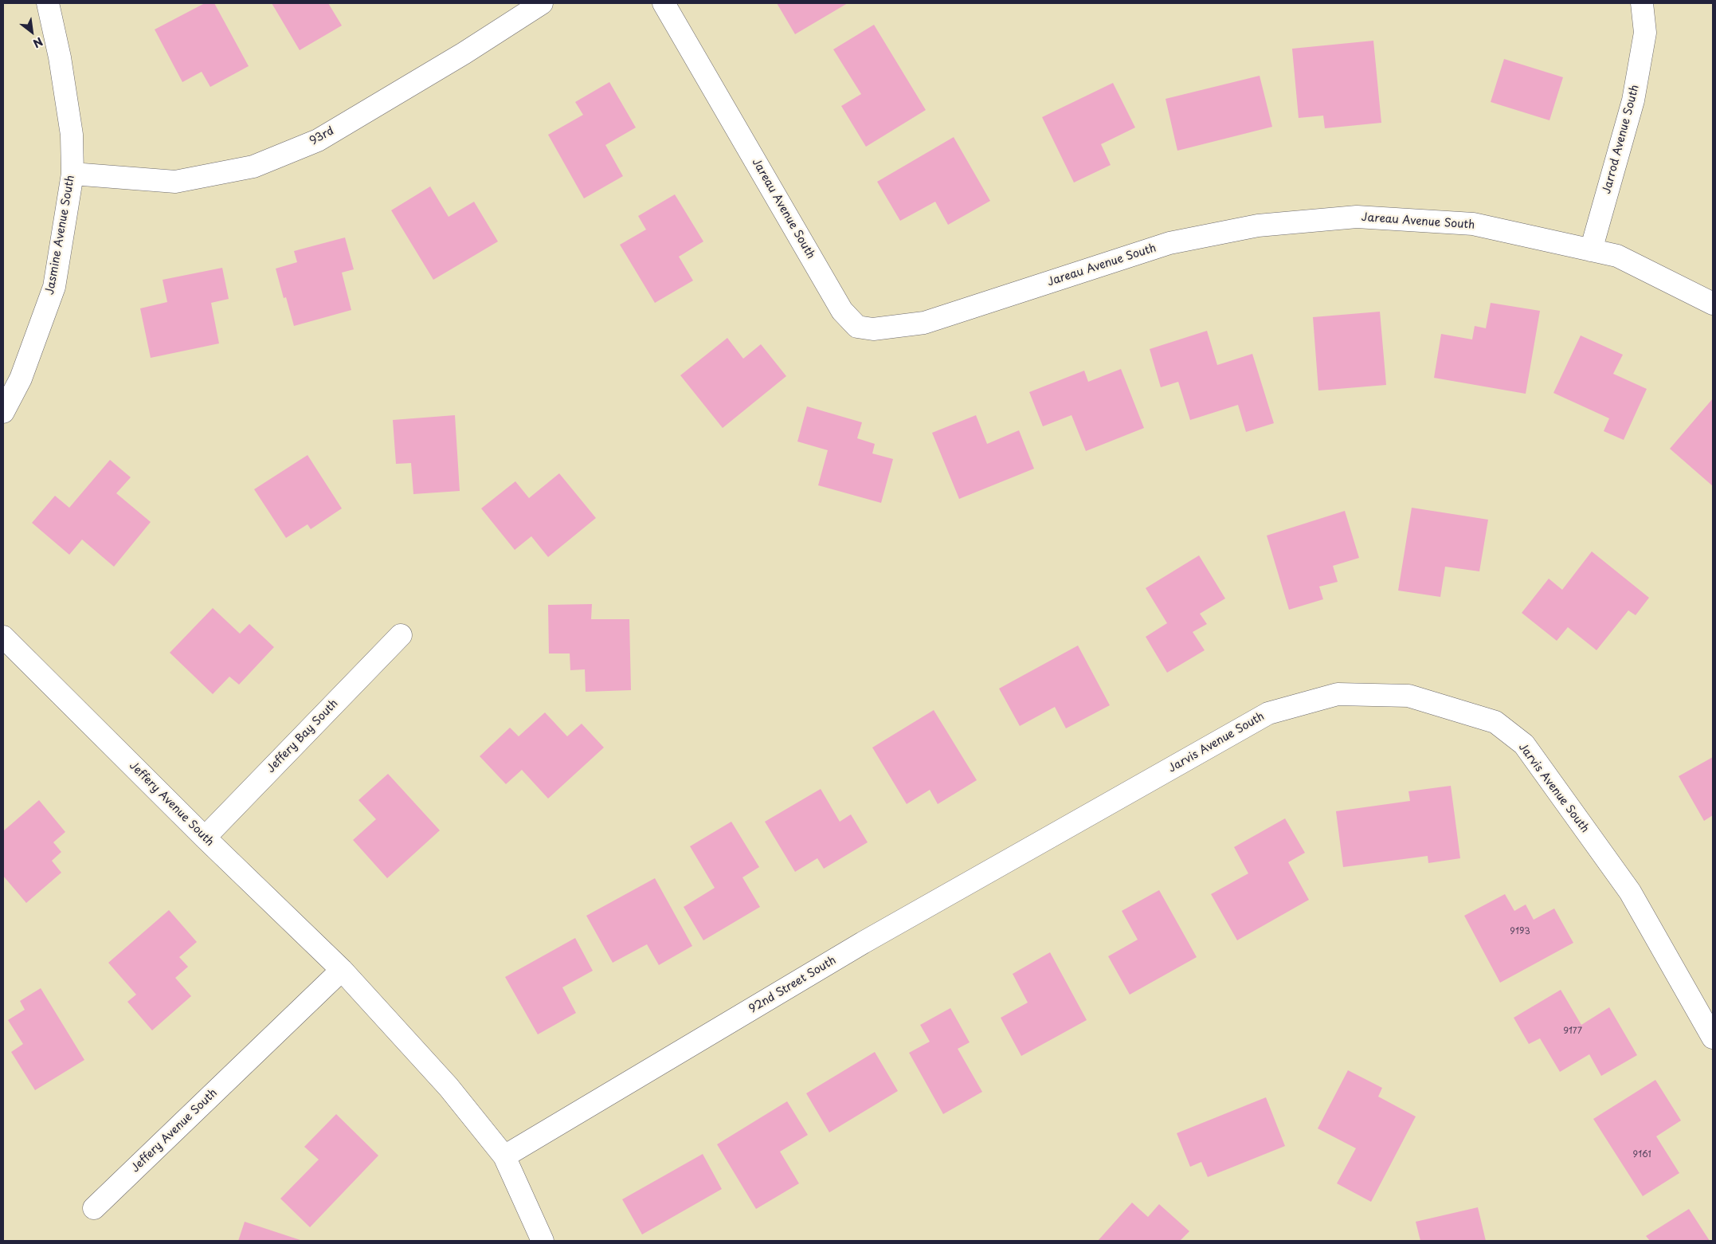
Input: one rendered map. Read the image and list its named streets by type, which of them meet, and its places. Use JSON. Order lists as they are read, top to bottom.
{
  "streets": {
    "street": [
      "93rd",
      "Jarrod Avenue South",
      "Jareau Avenue South",
      "Jasmine Avenue South",
      "Jeffery Bay South",
      "Jarvis Avenue South",
      "Jeffery Avenue South",
      "92nd Street South"
    ]
  },
  "crossings": [
    ["93rd", "Jasmine Avenue South"],
    ["Jarrod Avenue South", "Jareau Avenue South"],
    ["Jeffery Bay South", "Jeffery Avenue South"],
    ["Jarvis Avenue South", "92nd Street South"],
    ["Jeffery Avenue South", "92nd Street South"]
  ],
  "house_numbers": ["9193", "9177", "9161"],
  "north": "bottom right"
}
